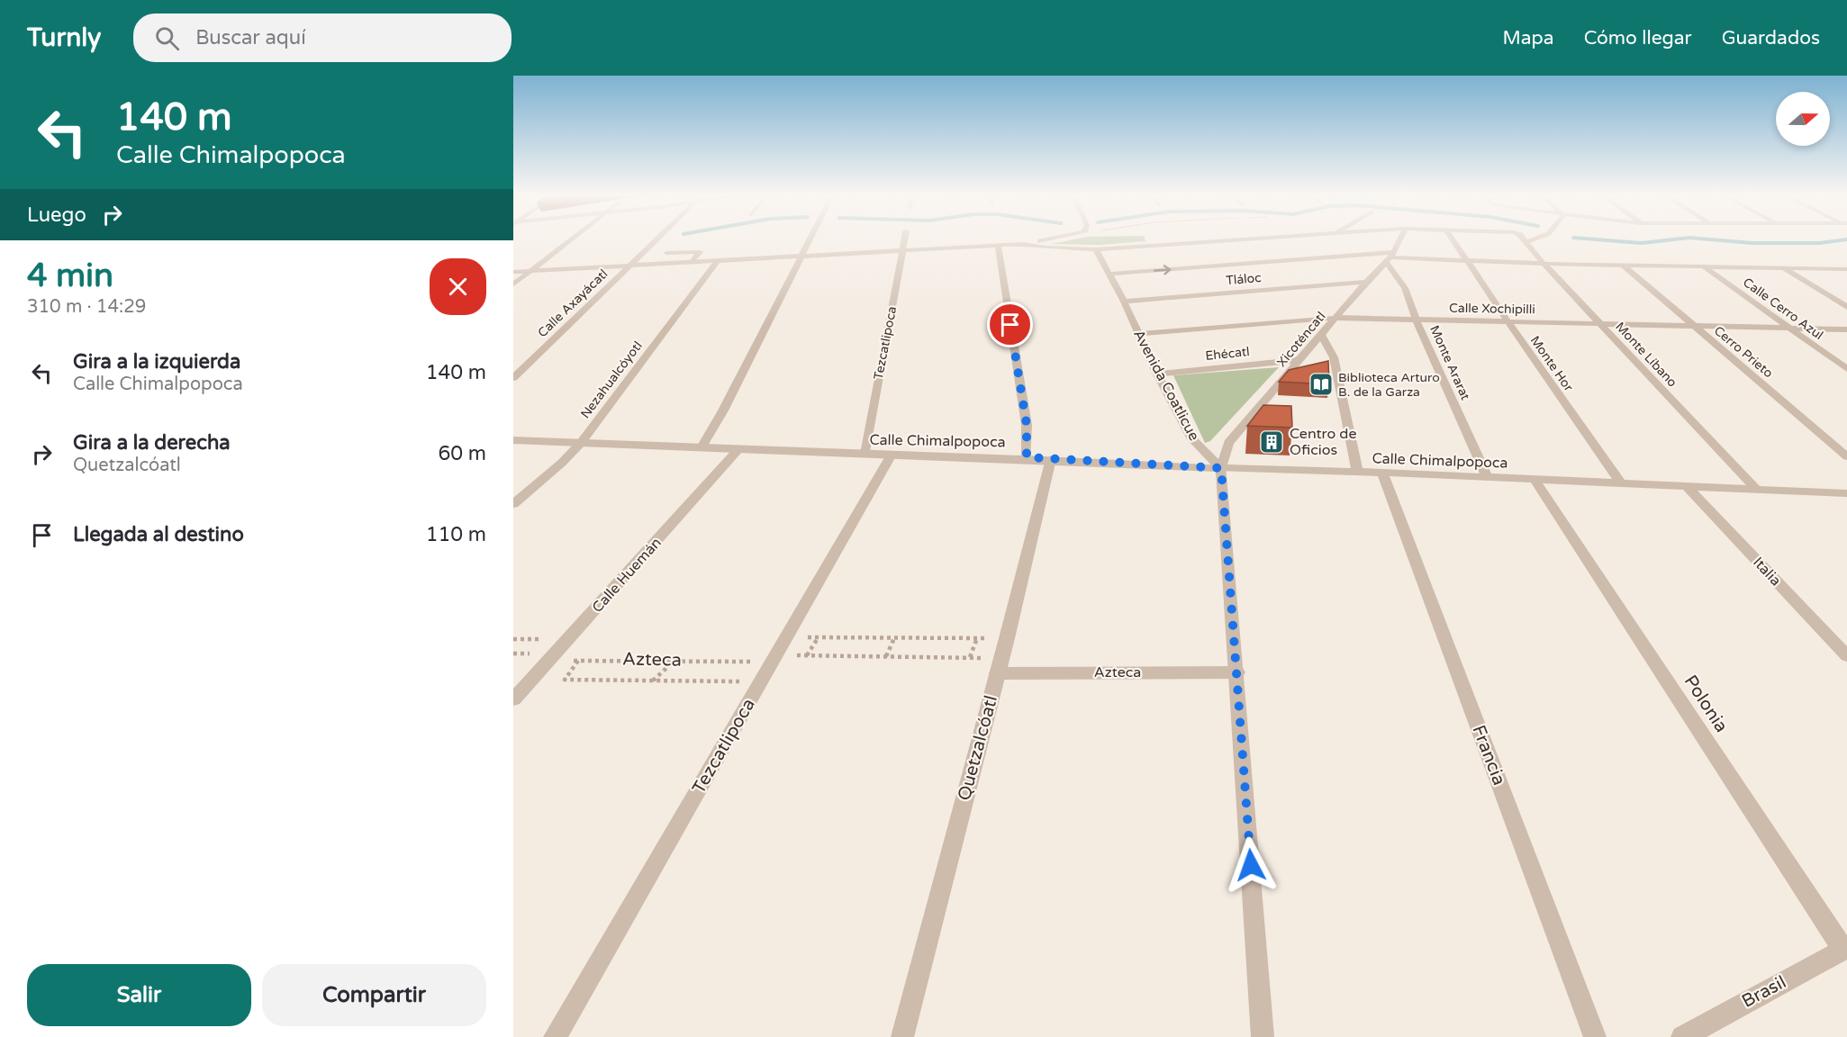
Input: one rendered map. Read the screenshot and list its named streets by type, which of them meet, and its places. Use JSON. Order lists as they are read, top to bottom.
{
  "streets": {
    "street": [
      "Tláloc",
      "Calle Axayácatl",
      "Calle Xochipilli",
      "Calle Cerro Azul",
      "Xicoténcatl",
      "Tezcatlipoca",
      "Cerro Prieto",
      "Ehécatl",
      "Monte Líbano",
      "Monte Ararat",
      "Monte Hor",
      "Nezahualcóyotl",
      "Avenida Coatlicue",
      "Calle Chimalpopoca",
      "Italia",
      "Calle Huemán",
      "Azteca",
      "Polonia",
      "Quetzalcóatl",
      "Francia",
      "Brasil"
    ]
  },
  "crossings": [
    ["Tláloc", "Xicoténcatl"],
    ["Tláloc", "Avenida Coatlicue"],
    ["Calle Xochipilli", "Calle Cerro Azul"],
    ["Calle Xochipilli", "Xicoténcatl"],
    ["Calle Xochipilli", "Cerro Prieto"],
    ["Calle Xochipilli", "Monte Líbano"],
    ["Calle Xochipilli", "Monte Ararat"],
    ["Calle Xochipilli", "Monte Hor"],
    ["Calle Xochipilli", "Avenida Coatlicue"],
    ["Xicoténcatl", "Ehécatl"],
    ["Xicoténcatl", "Monte Ararat"],
    ["Xicoténcatl", "Avenida Coatlicue"],
    ["Xicoténcatl", "Calle Chimalpopoca"],
    ["Tezcatlipoca", "Calle Chimalpopoca"],
    ["Tezcatlipoca", "Azteca"],
    ["Ehécatl", "Avenida Coatlicue"],
    ["Monte Líbano", "Calle Chimalpopoca"],
    ["Monte Ararat", "Calle Chimalpopoca"],
    ["Monte Hor", "Calle Chimalpopoca"],
    ["Nezahualcóyotl", "Calle Chimalpopoca"],
    ["Avenida Coatlicue", "Calle Chimalpopoca"],
    ["Calle Chimalpopoca", "Italia"],
    ["Calle Chimalpopoca", "Calle Huemán"],
    ["Calle Chimalpopoca", "Polonia"],
    ["Calle Chimalpopoca", "Quetzalcóatl"],
    ["Calle Chimalpopoca", "Francia"],
    ["Calle Huemán", "Azteca"],
    ["Azteca", "Quetzalcóatl"],
    ["Polonia", "Brasil"]
  ],
  "places": {
    "library": ["Biblioteca Arturo B. de la Garza"],
    "building": ["Centro de Oficios"]
  },
  "north": "right",
  "page": {
    "header": "Turnly",
    "search": "Buscar aquí",
    "nav": ["Mapa", "Cómo llegar", "Guardados"],
    "turn": ["140 m", "Calle Chimalpopoca"],
    "then": "Luego",
    "heading": ["4 min", "310 m · 14:29"],
    "list": [
      {
        "name": "Gira a la izquierda",
        "note": "Calle Chimalpopoca",
        "value": "140 m"
      },
      {
        "name": "Gira a la derecha",
        "note": "Quetzalcóatl",
        "value": "60 m"
      },
      {
        "name": "Llegada al destino",
        "value": "110 m"
      }
    ],
    "buttons": ["Salir", "Compartir"]
  }
}
